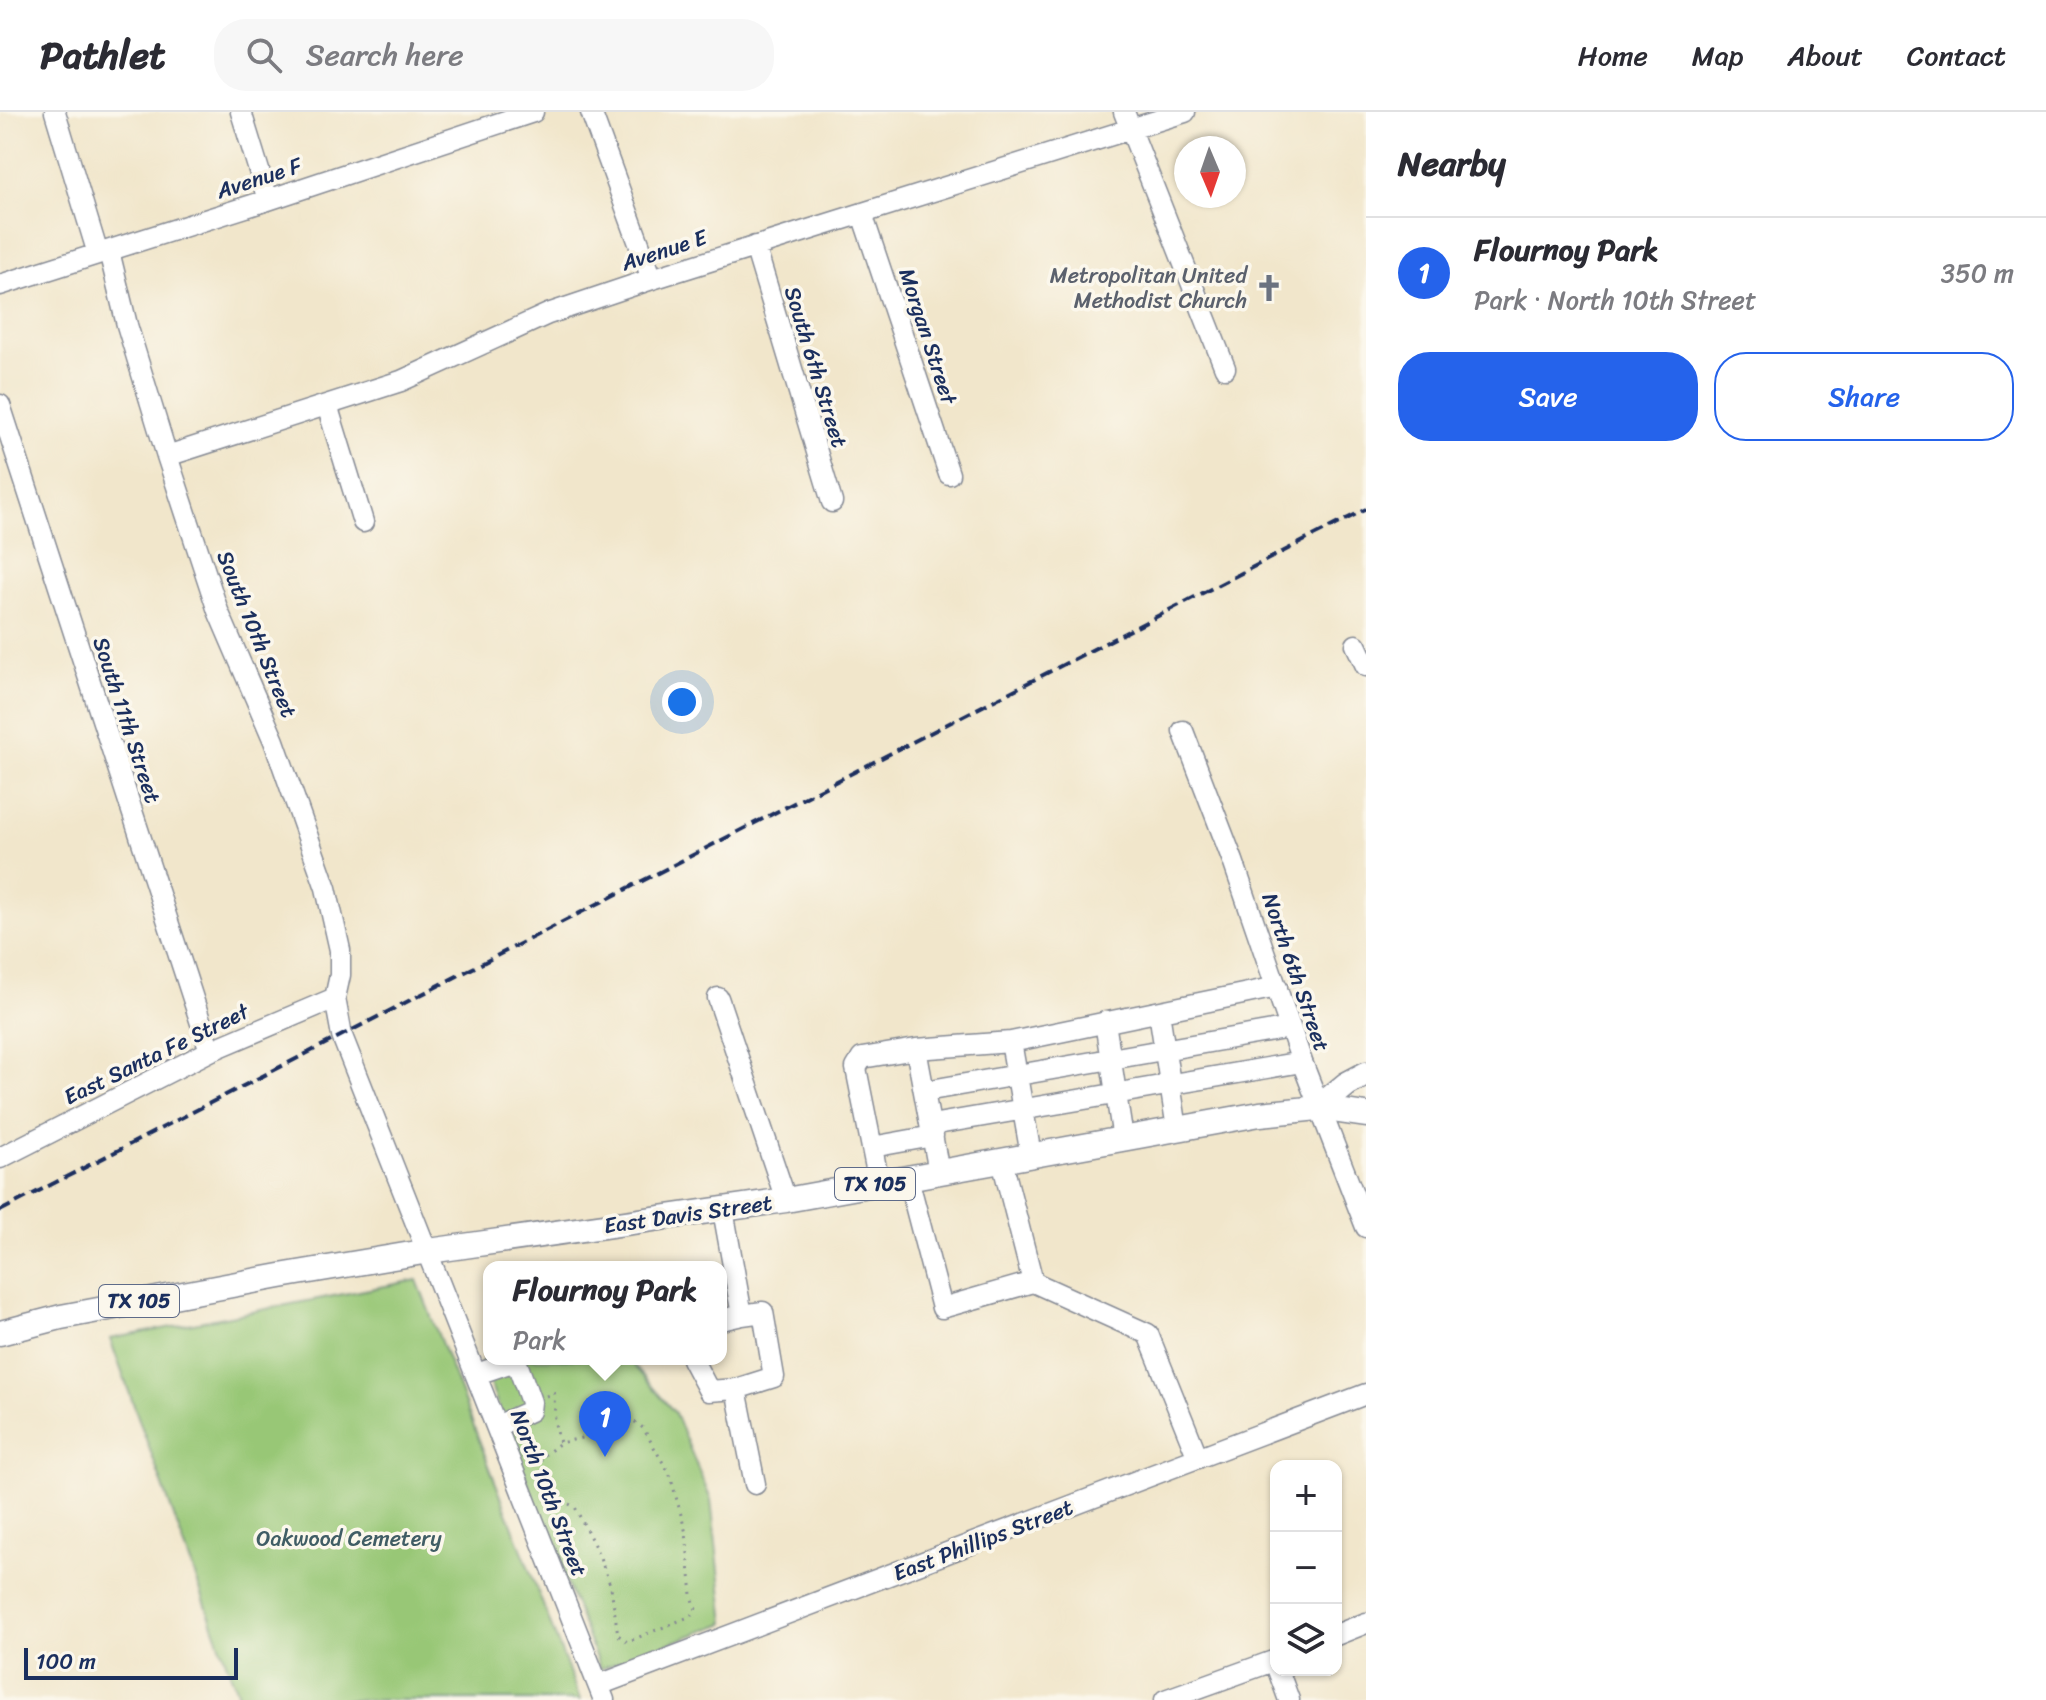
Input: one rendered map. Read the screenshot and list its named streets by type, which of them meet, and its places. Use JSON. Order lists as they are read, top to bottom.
{
  "streets": {
    "main road": ["TX 105", "East Davis Street"],
    "street": [
      "Avenue F",
      "Avenue E",
      "Morgan Street",
      "South 6th Street",
      "South 10th Street",
      "South 11th Street",
      "North 6th Street",
      "East Santa Fe Street",
      "North 10th Street",
      "East Phillips Street"
    ]
  },
  "crossings": [
    ["Avenue F", "South 10th Street"],
    ["Avenue E", "Morgan Street"],
    ["Avenue E", "South 6th Street"],
    ["Avenue E", "South 10th Street"],
    ["South 10th Street", "East Santa Fe Street"],
    ["South 10th Street", "North 10th Street"],
    ["South 11th Street", "East Santa Fe Street"],
    ["North 6th Street", "TX 105"],
    ["North 6th Street", "East Davis Street"],
    ["TX 105", "East Davis Street"],
    ["East Davis Street", "North 10th Street"],
    ["North 10th Street", "East Phillips Street"]
  ],
  "parks": ["Oakwood Cemetery"],
  "places": {
    "church": ["Metropolitan United Methodist Church"]
  },
  "scale_bar": "100 m",
  "north": "bottom",
  "page": {
    "header": "Pathlet",
    "search": "Search here",
    "nav": [
      "Home",
      "Map",
      "About",
      "Contact"
    ],
    "heading": "Nearby",
    "list": [
      {
        "mark": "1",
        "name": "Flournoy Park",
        "note": "Park · North 10th Street",
        "value": "350 m"
      }
    ],
    "buttons": ["Save", "Share"],
    "popup": ["Flournoy Park", "Park"],
    "pins": "1",
    "map_buttons": ["+", "−"],
    "scale": "100 m"
  }
}
